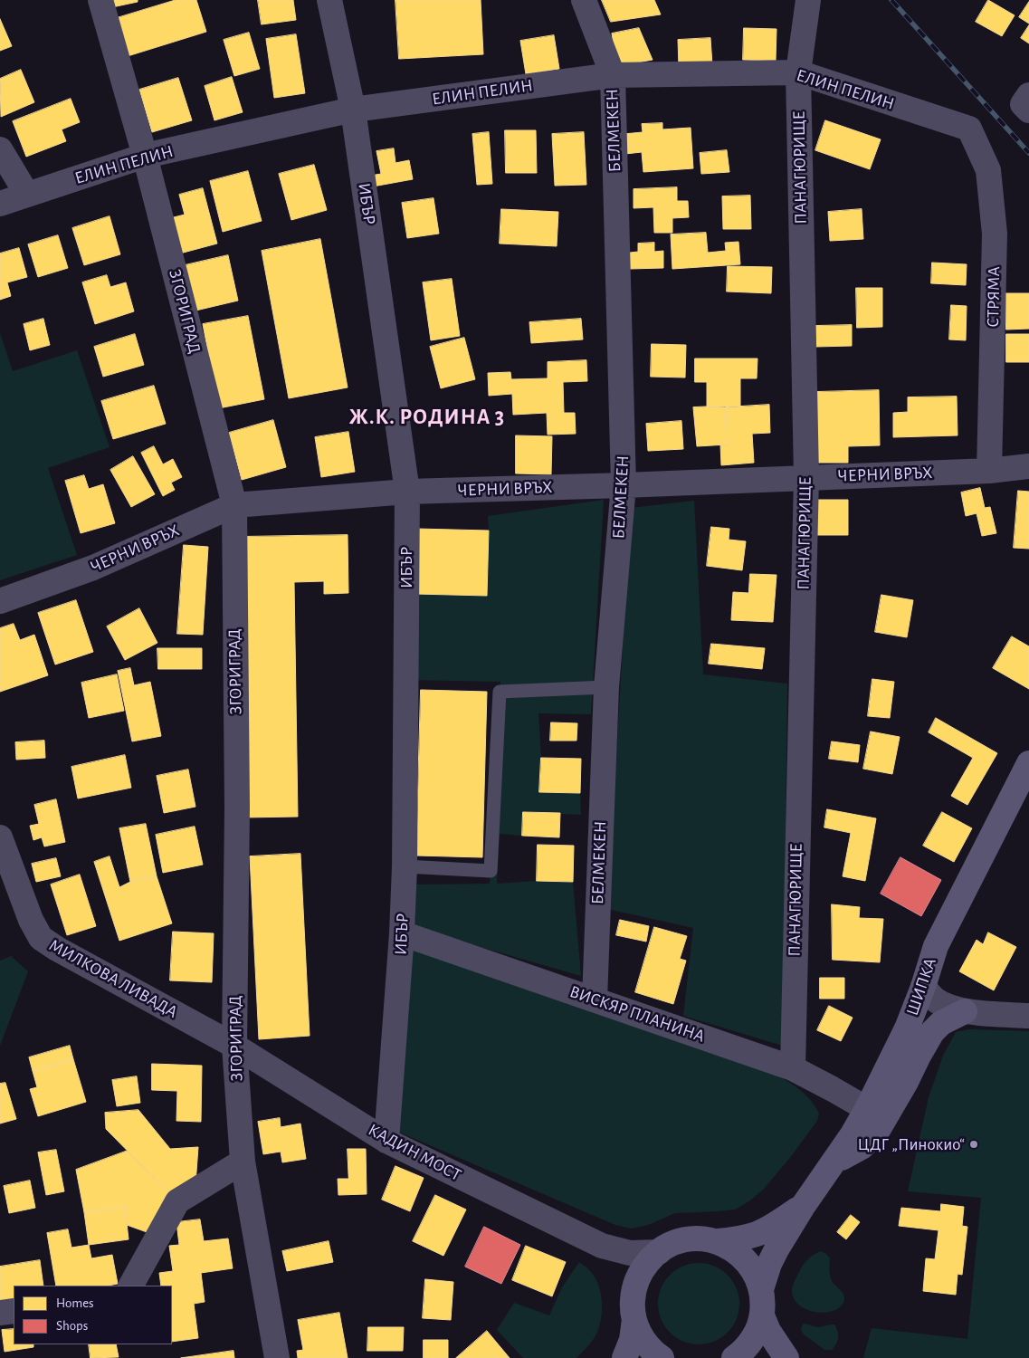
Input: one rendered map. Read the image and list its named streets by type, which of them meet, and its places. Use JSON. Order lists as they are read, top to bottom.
{
  "streets": {
    "main road": ["ШИПКА"],
    "street": [
      "ЕЛИН ПЕЛИН",
      "БЕЛМЕКЕН",
      "ПАНАГЮРИЩЕ",
      "ИБЪР",
      "СТРЯМА",
      "ЗГОРИГРАД",
      "ЧЕРНИ ВРЪХ",
      "МИЛКОВА ЛИВАДА",
      "ВИСКЯР ПЛАНИНА",
      "КАДИН МОСТ"
    ]
  },
  "crossings": [
    ["ЕЛИН ПЕЛИН", "БЕЛМЕКЕН"],
    ["ЕЛИН ПЕЛИН", "ПАНАГЮРИЩЕ"],
    ["ЕЛИН ПЕЛИН", "ИБЪР"],
    ["ЕЛИН ПЕЛИН", "СТРЯМА"],
    ["ЕЛИН ПЕЛИН", "ЗГОРИГРАД"],
    ["БЕЛМЕКЕН", "ЧЕРНИ ВРЪХ"],
    ["БЕЛМЕКЕН", "ВИСКЯР ПЛАНИНА"],
    ["ПАНАГЮРИЩЕ", "ЧЕРНИ ВРЪХ"],
    ["ПАНАГЮРИЩЕ", "ВИСКЯР ПЛАНИНА"],
    ["ИБЪР", "ЧЕРНИ ВРЪХ"],
    ["ИБЪР", "ВИСКЯР ПЛАНИНА"],
    ["ИБЪР", "КАДИН МОСТ"],
    ["СТРЯМА", "ЧЕРНИ ВРЪХ"],
    ["ЗГОРИГРАД", "ЧЕРНИ ВРЪХ"],
    ["ЗГОРИГРАД", "МИЛКОВА ЛИВАДА"],
    ["ЗГОРИГРАД", "КАДИН МОСТ"],
    ["МИЛКОВА ЛИВАДА", "КАДИН МОСТ"],
    ["ШИПКА", "ВИСКЯР ПЛАНИНА"],
    ["ШИПКА", "КАДИН МОСТ"]
  ],
  "districts": ["Ж.К. РОДИНА 3"],
  "places": ["ЦДГ „Пинокио“"],
  "legend": ["Homes", "Shops"]
}
